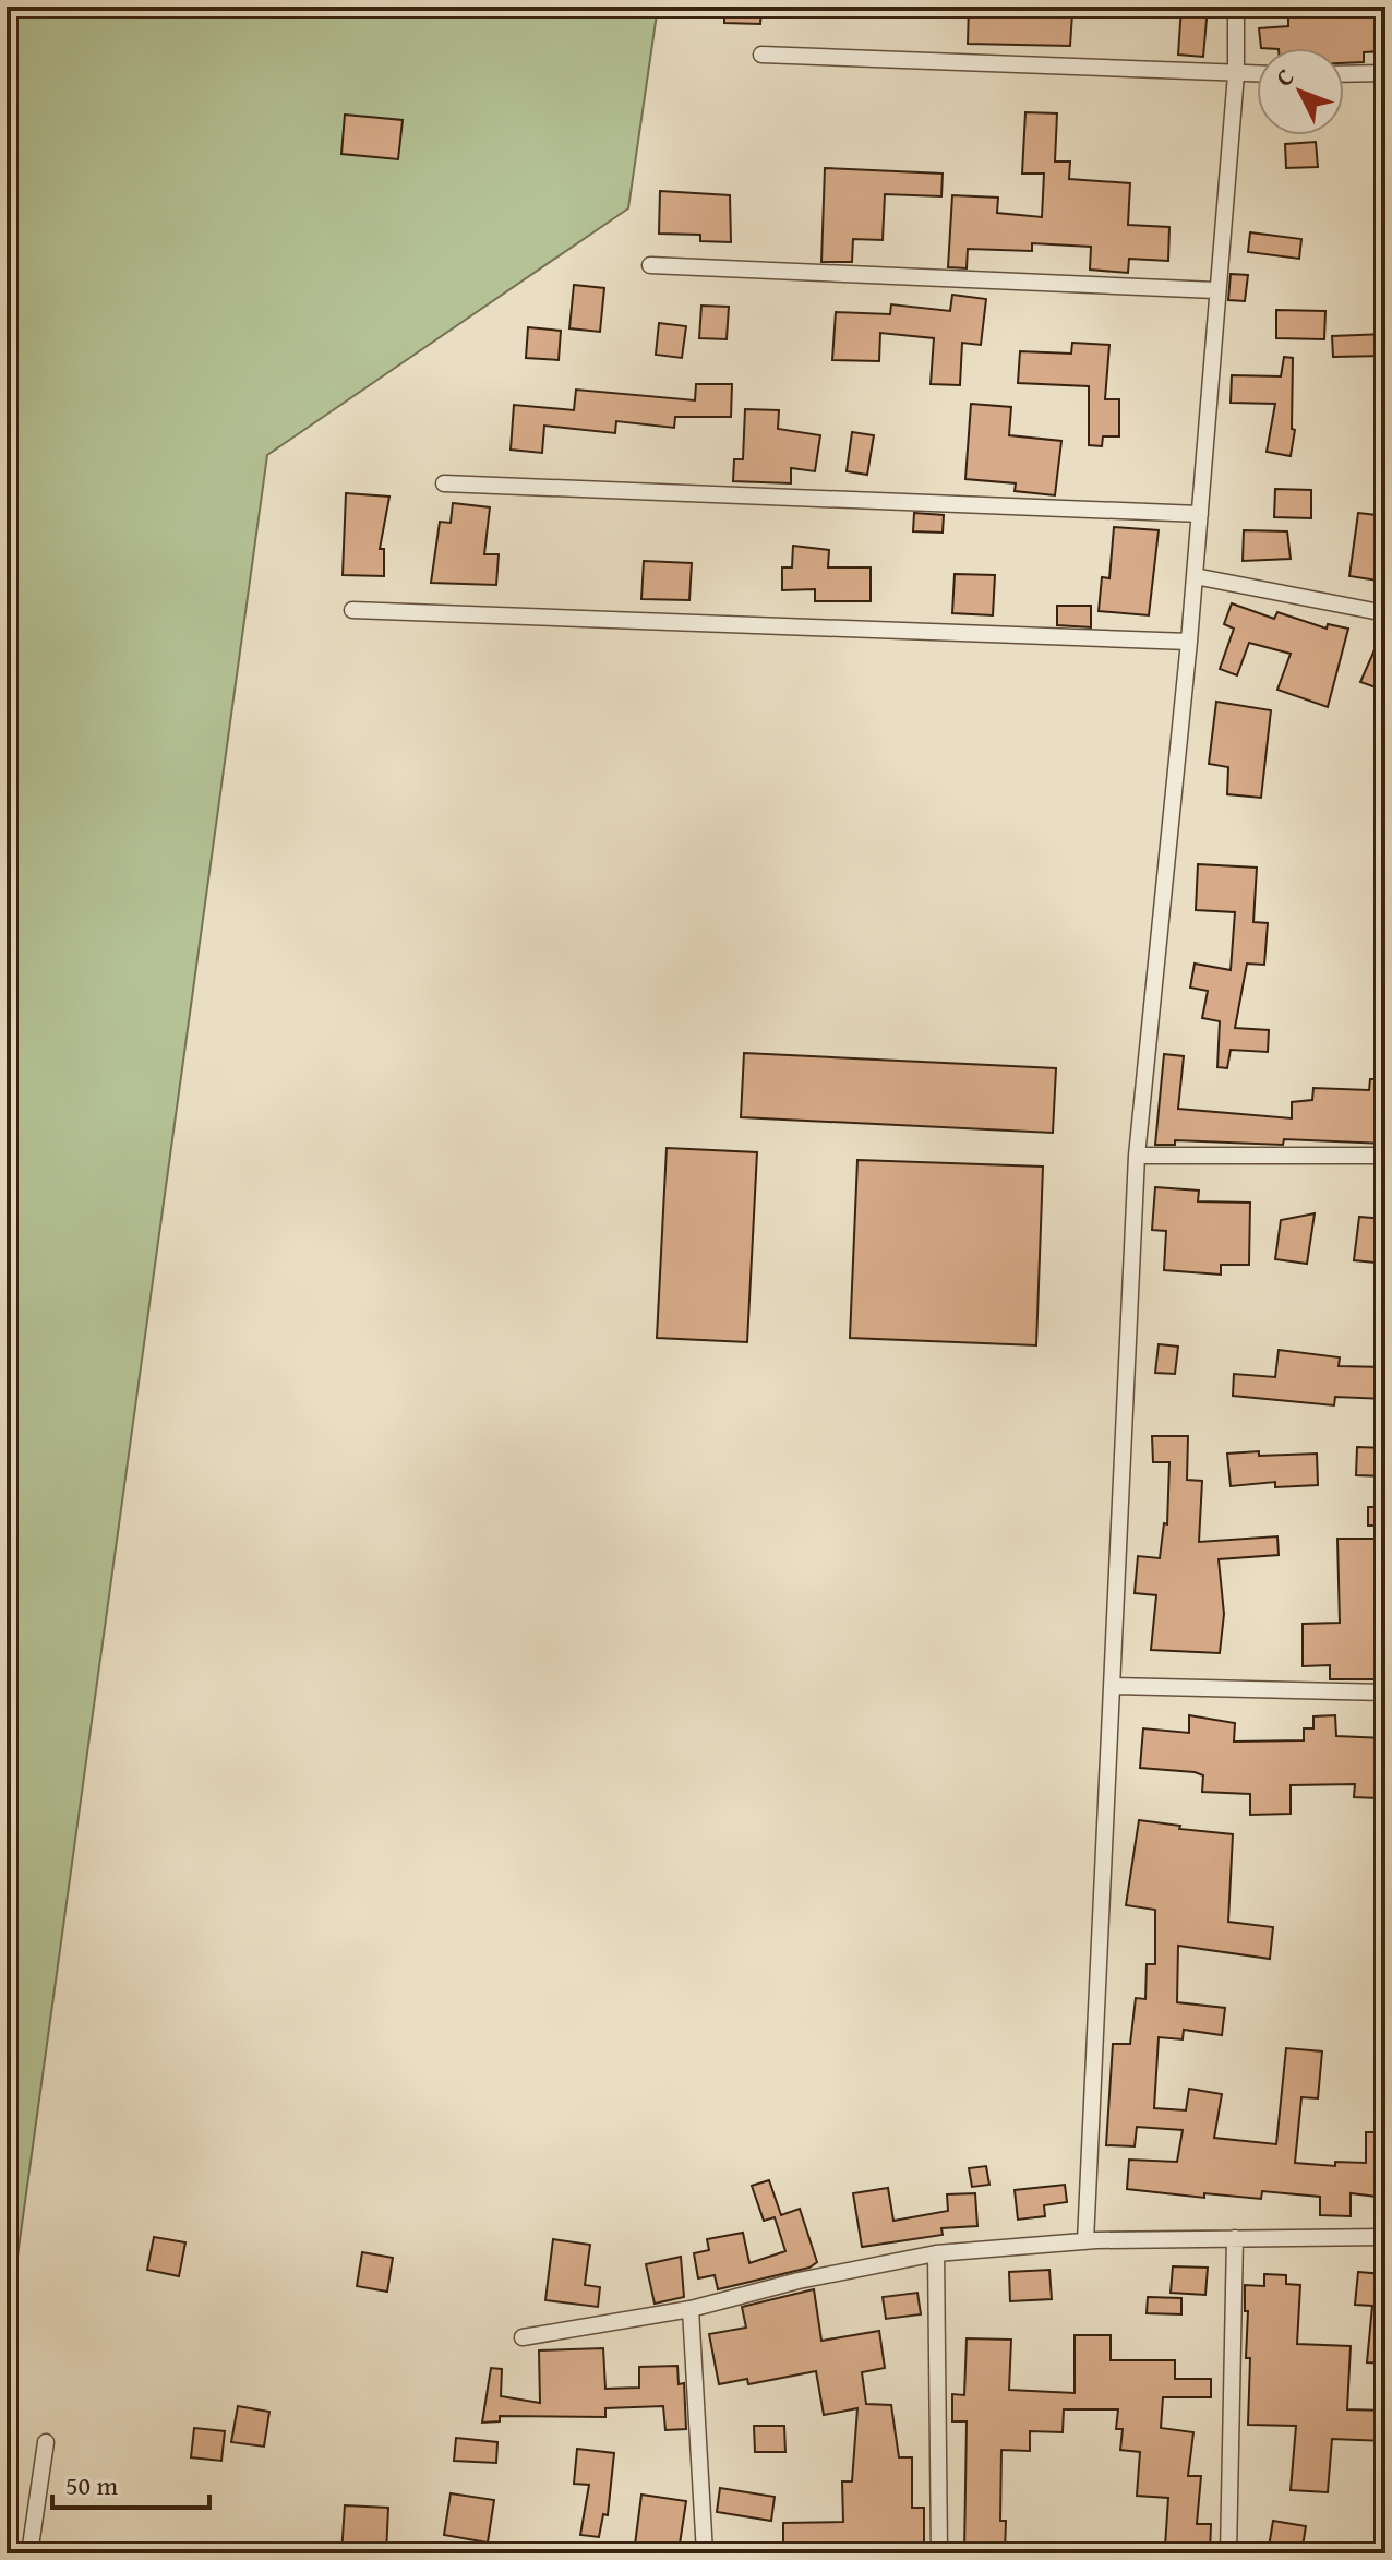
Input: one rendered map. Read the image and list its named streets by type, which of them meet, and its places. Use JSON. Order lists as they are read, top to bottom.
{
  "scale_bar": "50 m",
  "north": "top left"
}
